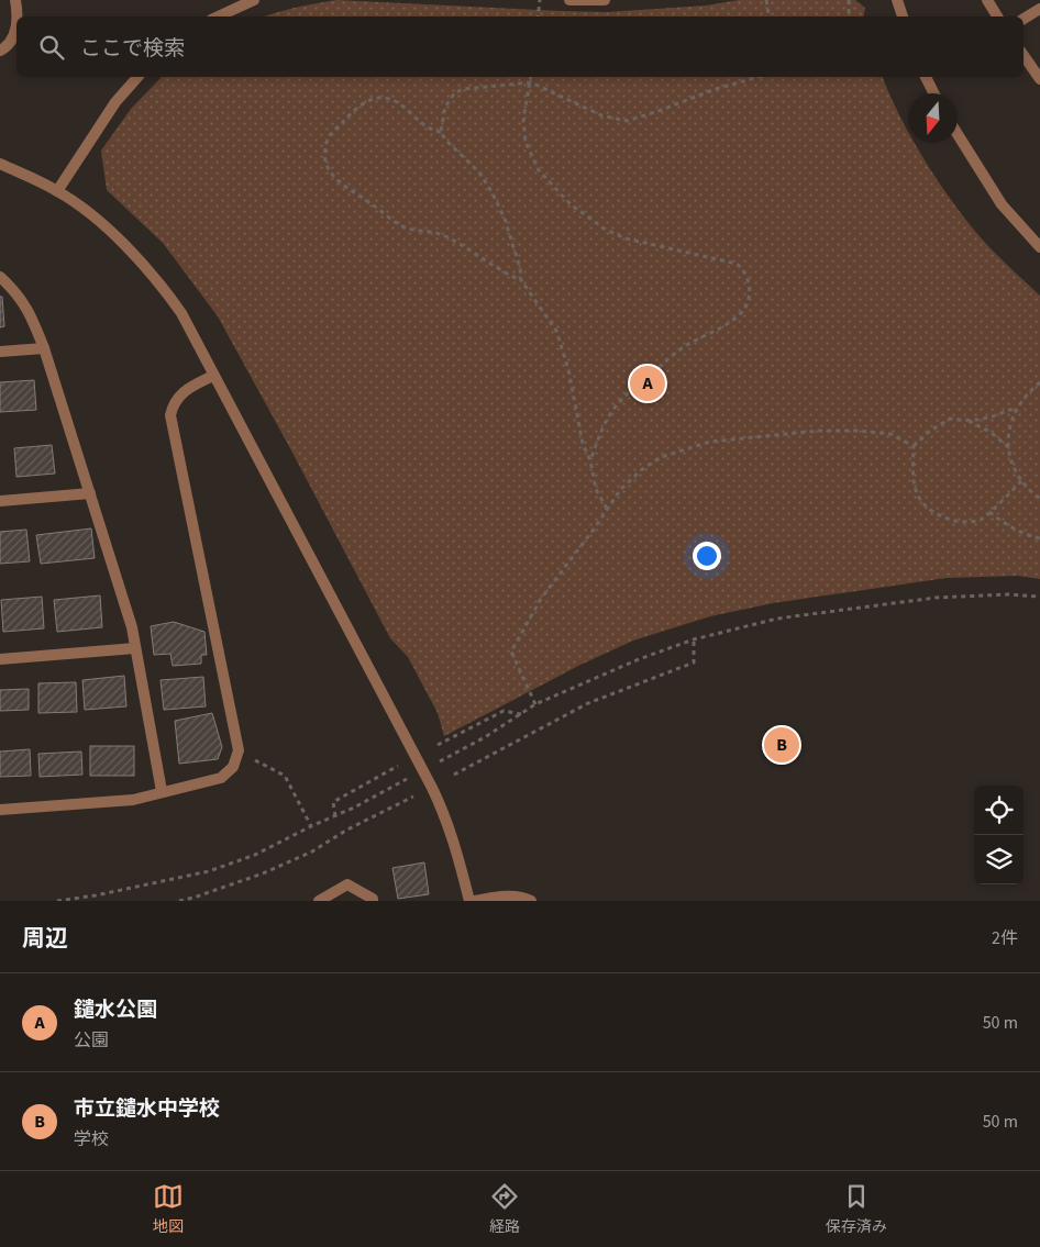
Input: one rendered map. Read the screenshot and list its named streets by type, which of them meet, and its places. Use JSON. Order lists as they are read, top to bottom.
{
  "north": "bottom",
  "page": {
    "search": "ここで検索",
    "pins": ["A", "B"],
    "heading": ["周辺", "2件"],
    "list": [
      {
        "mark": "A",
        "name": "鑓水公園",
        "note": "公園",
        "value": "50 m"
      },
      {
        "mark": "B",
        "name": "市立鑓水中学校",
        "note": "学校",
        "value": "50 m"
      }
    ],
    "nav": ["地図", "経路", "保存済み"]
  }
}
